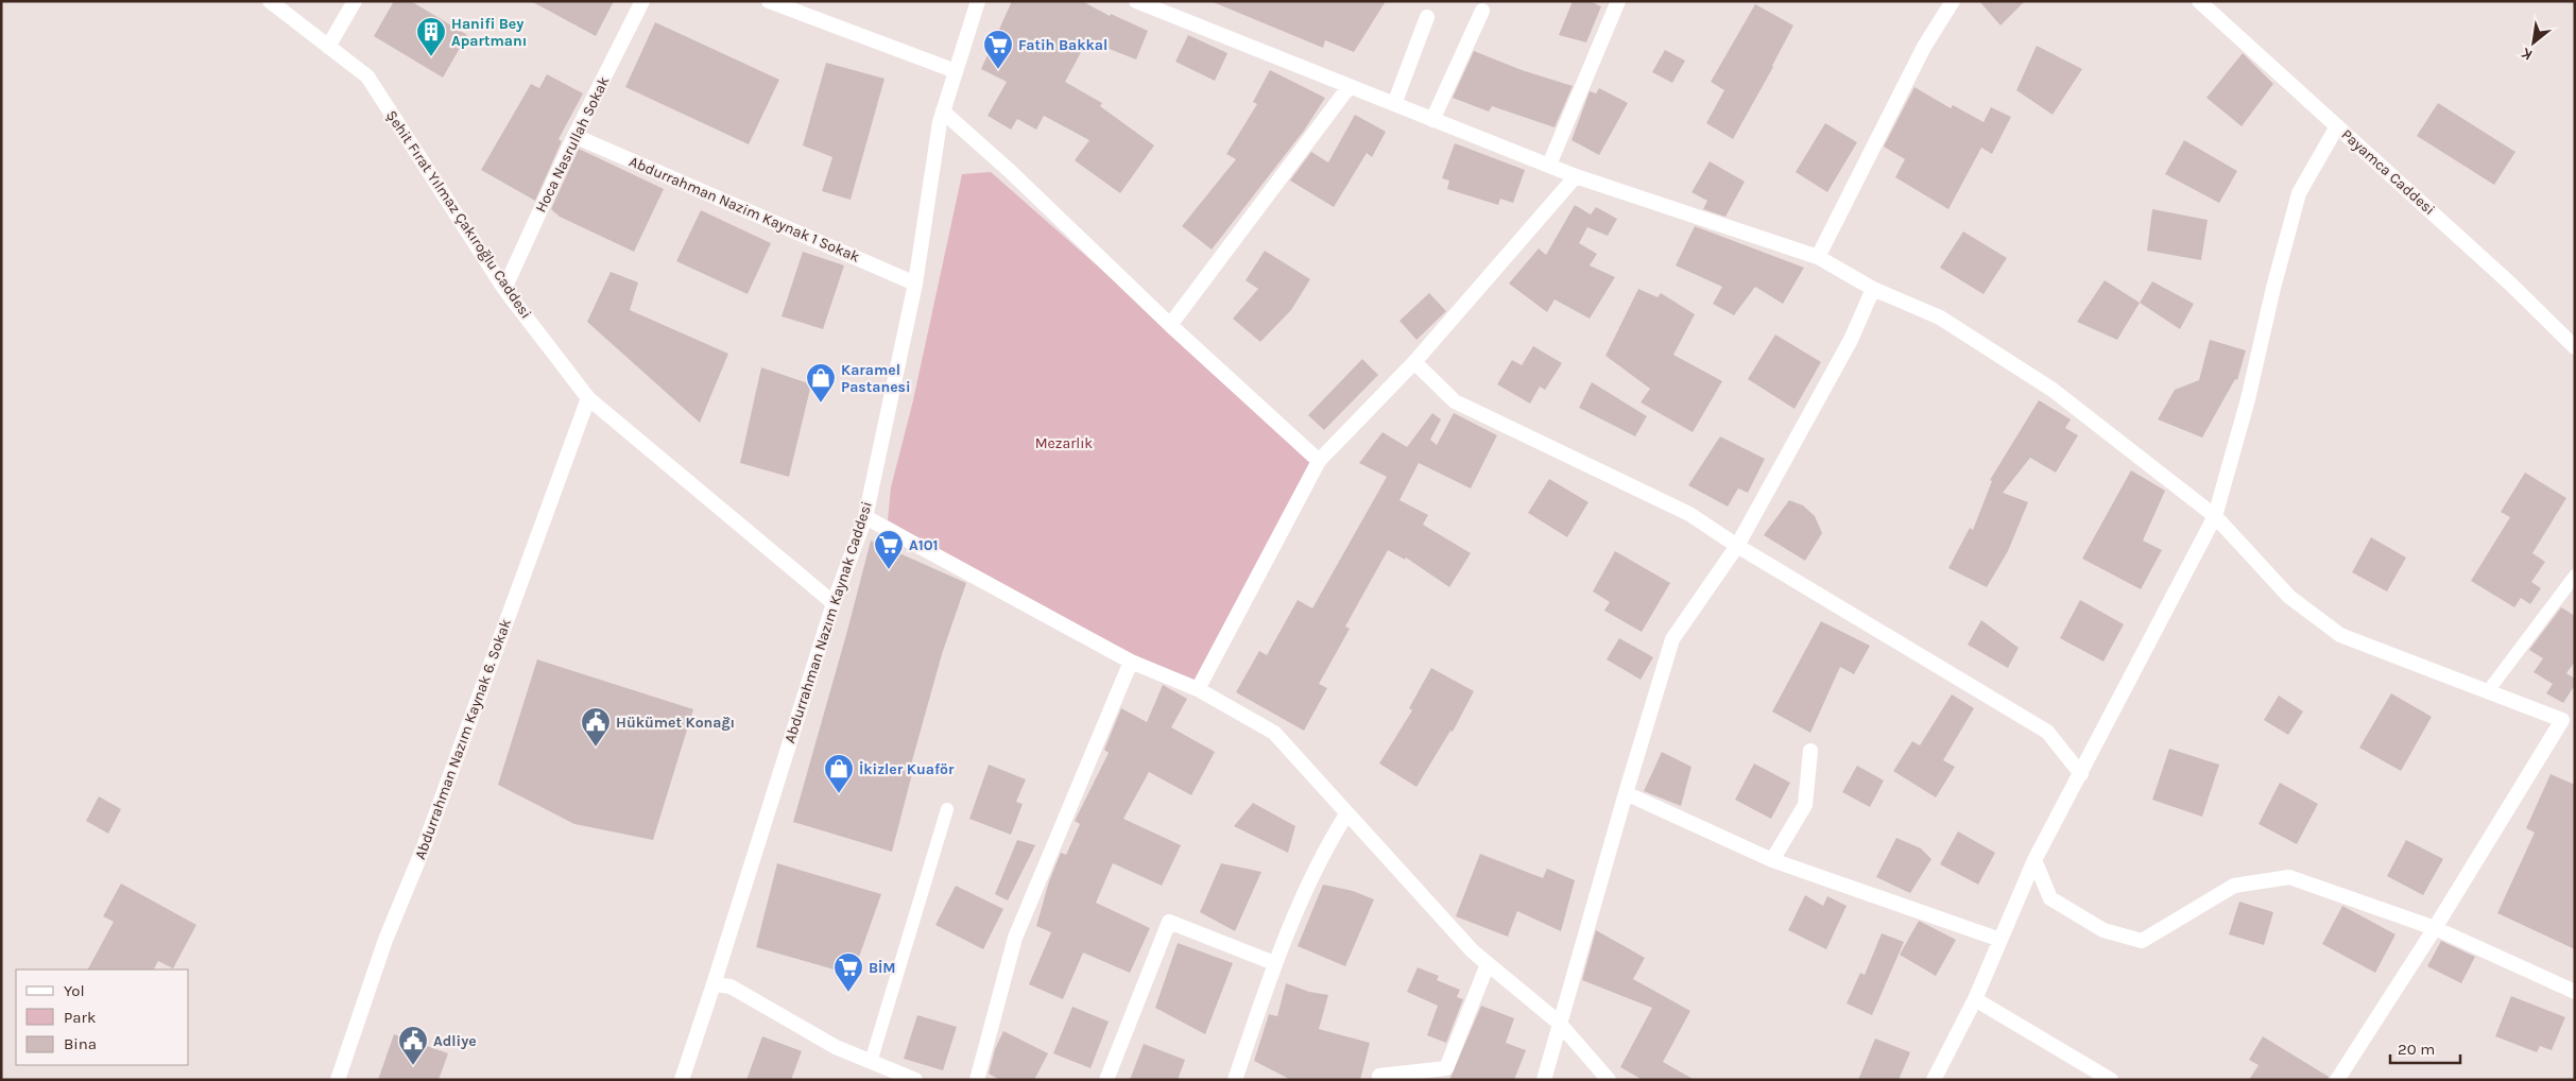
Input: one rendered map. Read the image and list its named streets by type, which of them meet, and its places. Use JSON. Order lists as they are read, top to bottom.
{
  "streets": {
    "street": [
      "Hoca Nasrullah Sokak",
      "Payamca Caddesi",
      "Abdurrahman Nazim Kaynak 1 Sokak",
      "Şehit Fırat Yılmaz Çakıroğlu Caddesi",
      "Abdurrahman Nazım Kaynak Caddesi",
      "Abdurrahman Nazım Kaynak 6. Sokak"
    ]
  },
  "crossings": [
    ["Hoca Nasrullah Sokak", "Abdurrahman Nazim Kaynak 1 Sokak"],
    ["Hoca Nasrullah Sokak", "Şehit Fırat Yılmaz Çakıroğlu Caddesi"],
    ["Abdurrahman Nazim Kaynak 1 Sokak", "Abdurrahman Nazım Kaynak Caddesi"],
    ["Şehit Fırat Yılmaz Çakıroğlu Caddesi", "Abdurrahman Nazım Kaynak Caddesi"],
    ["Şehit Fırat Yılmaz Çakıroğlu Caddesi", "Abdurrahman Nazım Kaynak 6. Sokak"]
  ],
  "parks": ["Mezarlık"],
  "places": {
    "building": ["Hanifi Bey Apartmanı"],
    "supermarket": ["Fatih Bakkal", "A101", "BİM"],
    "shop": ["Karamel Pastanesi", "İkizler Kuaför"],
    "public building": ["Hükümet Konağı", "Adliye"]
  },
  "legend": ["Yol", "Park", "Bina"],
  "scale_bar": "20 m",
  "north": "bottom left"
}
